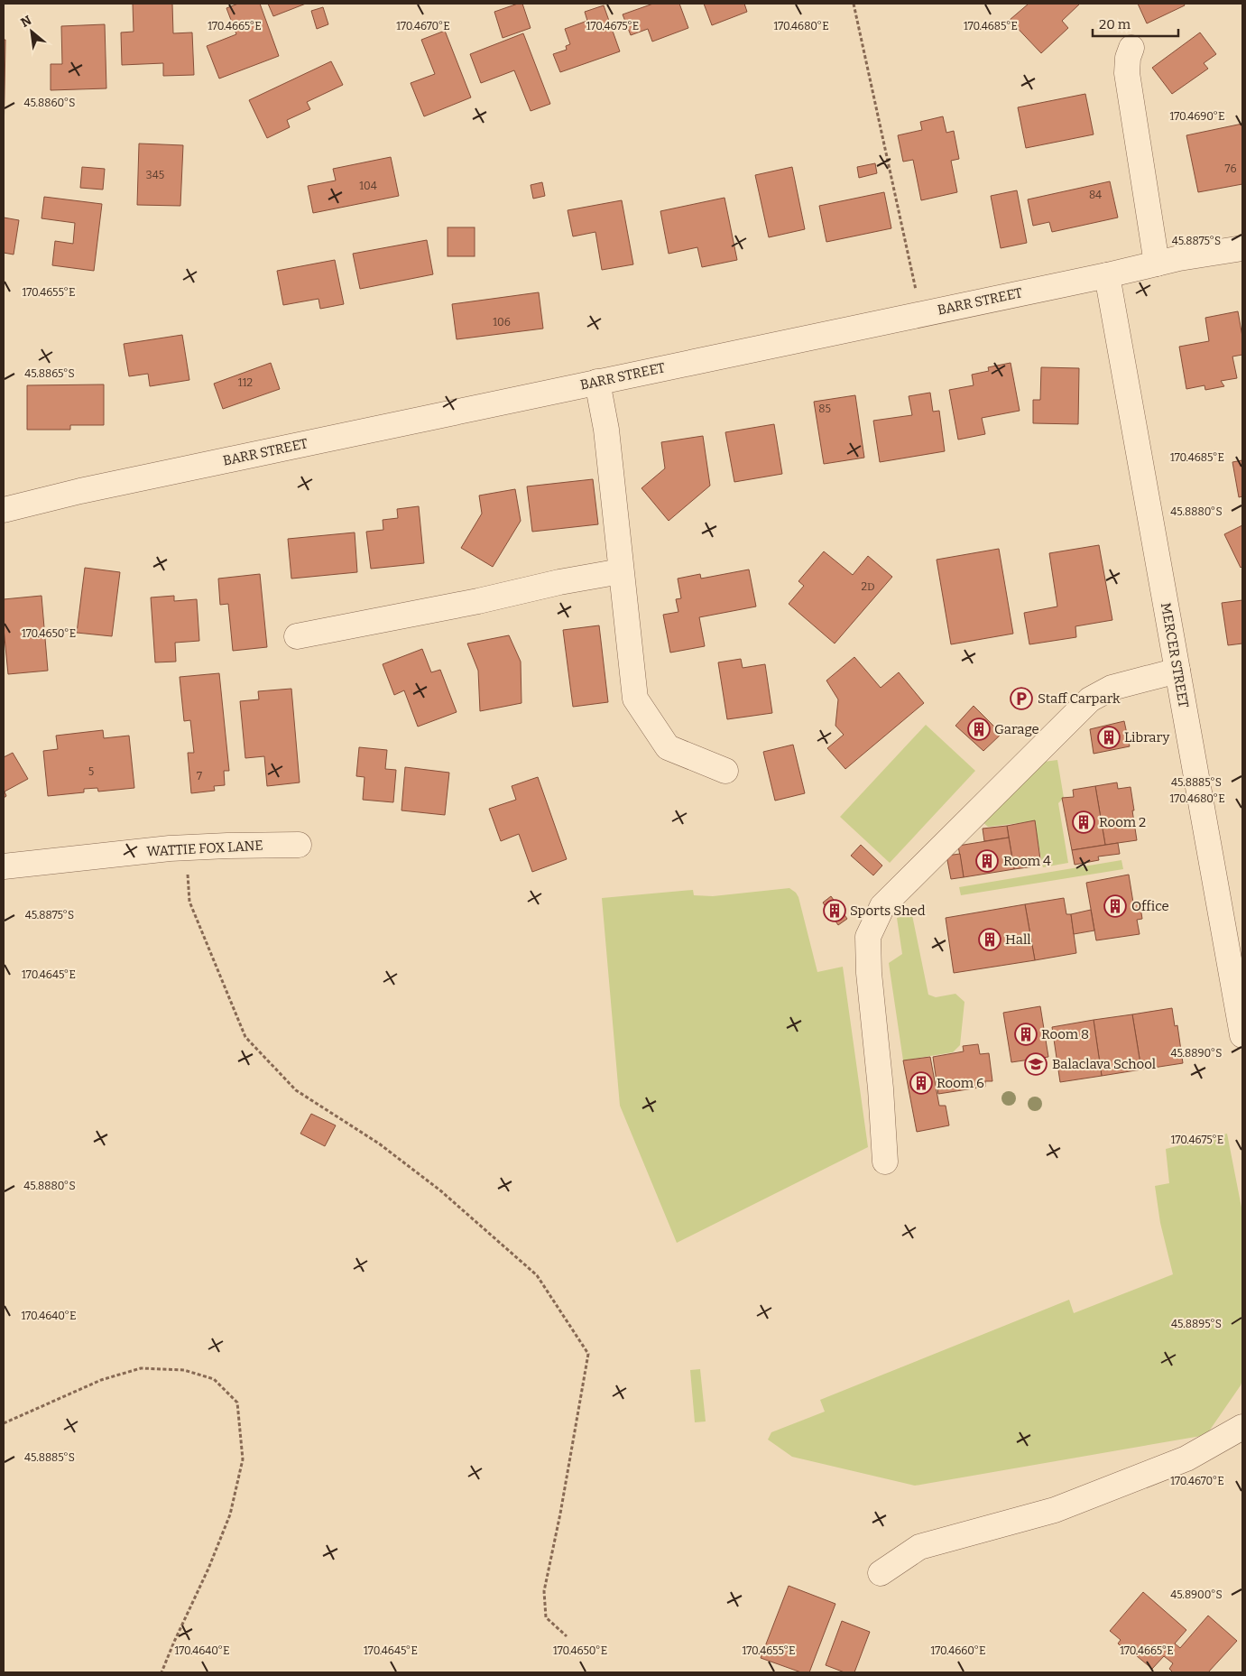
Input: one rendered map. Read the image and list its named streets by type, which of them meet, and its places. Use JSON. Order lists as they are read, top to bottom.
{
  "streets": {
    "street": ["BARR STREET", "MERCER STREET", "WATTIE FOX LANE"]
  },
  "crossings": [
    ["BARR STREET", "MERCER STREET"]
  ],
  "places": {
    "parking": ["Staff Carpark"],
    "building": [
      "Garage",
      "Library",
      "Room 2",
      "Room 4",
      "Office",
      "Sports Shed",
      "Hall",
      "Room 8",
      "Room 6"
    ],
    "school or university": ["Balaclava School"]
  },
  "house_numbers": [
    "76",
    "345",
    "104",
    "84",
    "106",
    "112",
    "85",
    "2D",
    "5",
    "7"
  ],
  "scale_bar": "20 m",
  "north": "top left",
  "coordinates": [
    "170.4665°E",
    "170.4670°E",
    "170.4675°E",
    "170.4680°E",
    "170.4685°E",
    "45.8860°S",
    "170.4690°E",
    "45.8875°S",
    "170.4655°E",
    "45.8865°S",
    "45.8880°S",
    "170.4650°E",
    "45.8885°S",
    "170.4645°E",
    "45.8890°S",
    "170.4640°E",
    "45.8895°S",
    "45.8900°S",
    "170.4660°E"
  ]
}
